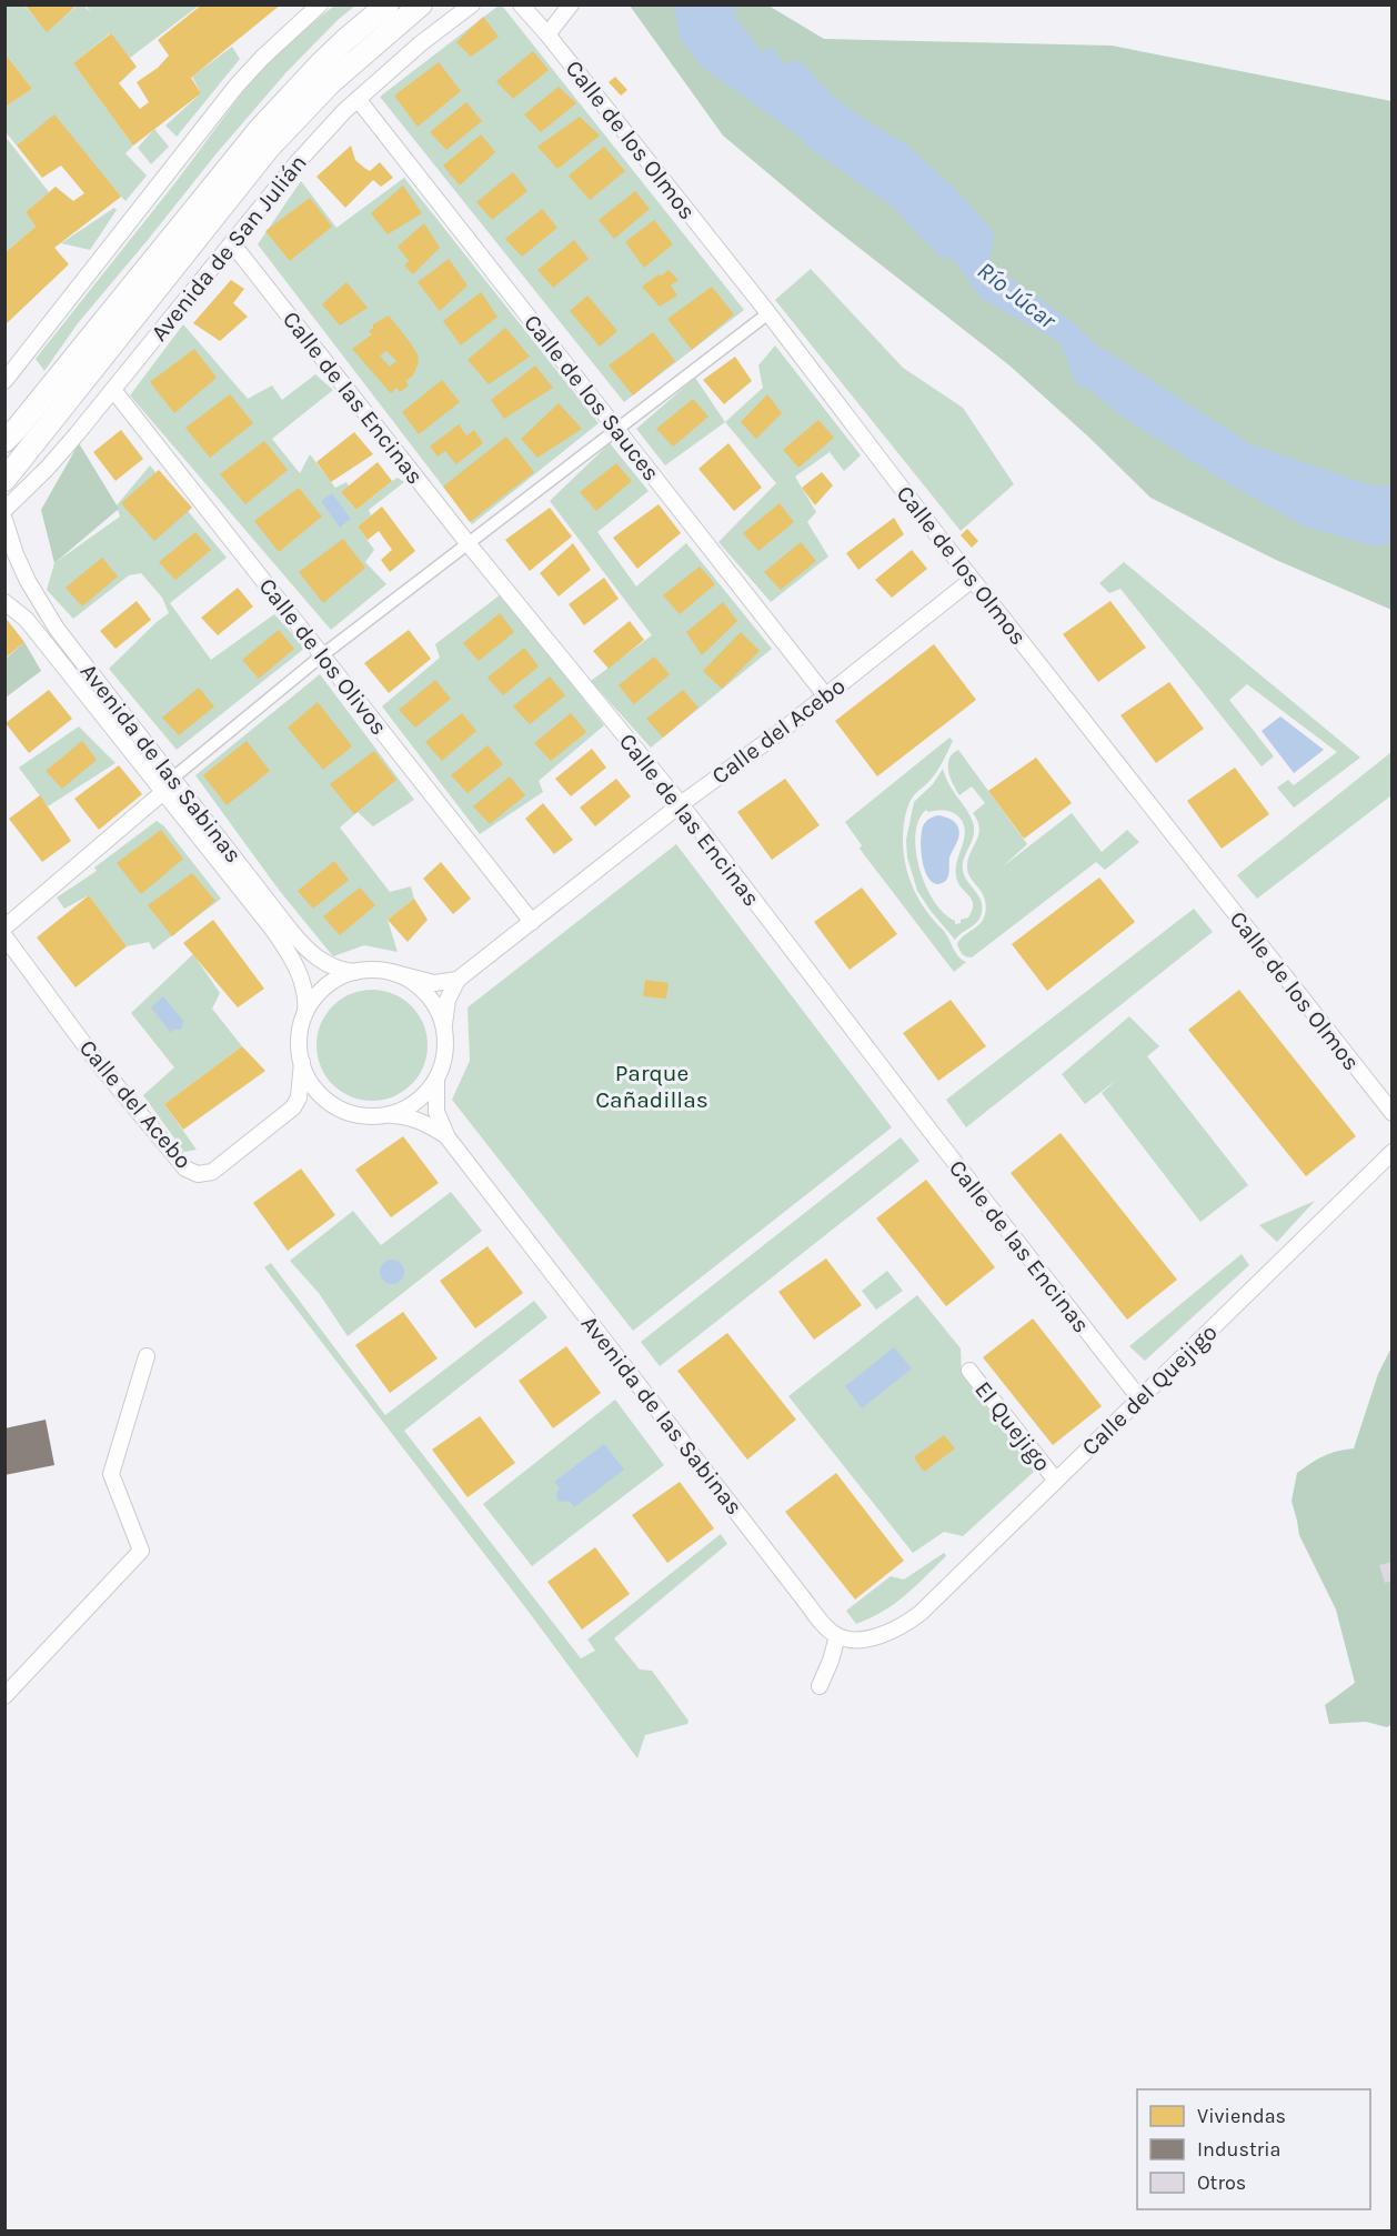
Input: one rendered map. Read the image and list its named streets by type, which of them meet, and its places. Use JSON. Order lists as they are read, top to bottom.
{
  "streets": {
    "main road": ["Avenida de San Julián"],
    "street": [
      "Calle de los Olmos",
      "Calle de las Encinas",
      "Calle de los Sauces",
      "Calle de los Olivos",
      "Calle del Acebo",
      "Avenida de las Sabinas",
      "Calle del Quejigo",
      "El Quejigo"
    ]
  },
  "crossings": [
    ["Calle de los Olmos", "Calle del Acebo"],
    ["Avenida de San Julián", "Calle de las Encinas"],
    ["Avenida de San Julián", "Calle de los Sauces"],
    ["Avenida de San Julián", "Calle de los Olivos"],
    ["Calle de las Encinas", "Calle del Acebo"],
    ["Calle de las Encinas", "Calle del Quejigo"],
    ["Calle de los Sauces", "Calle del Acebo"],
    ["Calle de los Olivos", "Calle del Acebo"],
    ["Avenida de las Sabinas", "Calle del Quejigo"],
    ["Calle del Quejigo", "El Quejigo"]
  ],
  "water": ["Río Júcar"],
  "parks": ["Parque Cañadillas"],
  "legend": ["Viviendas", "Industria", "Otros"]
}
